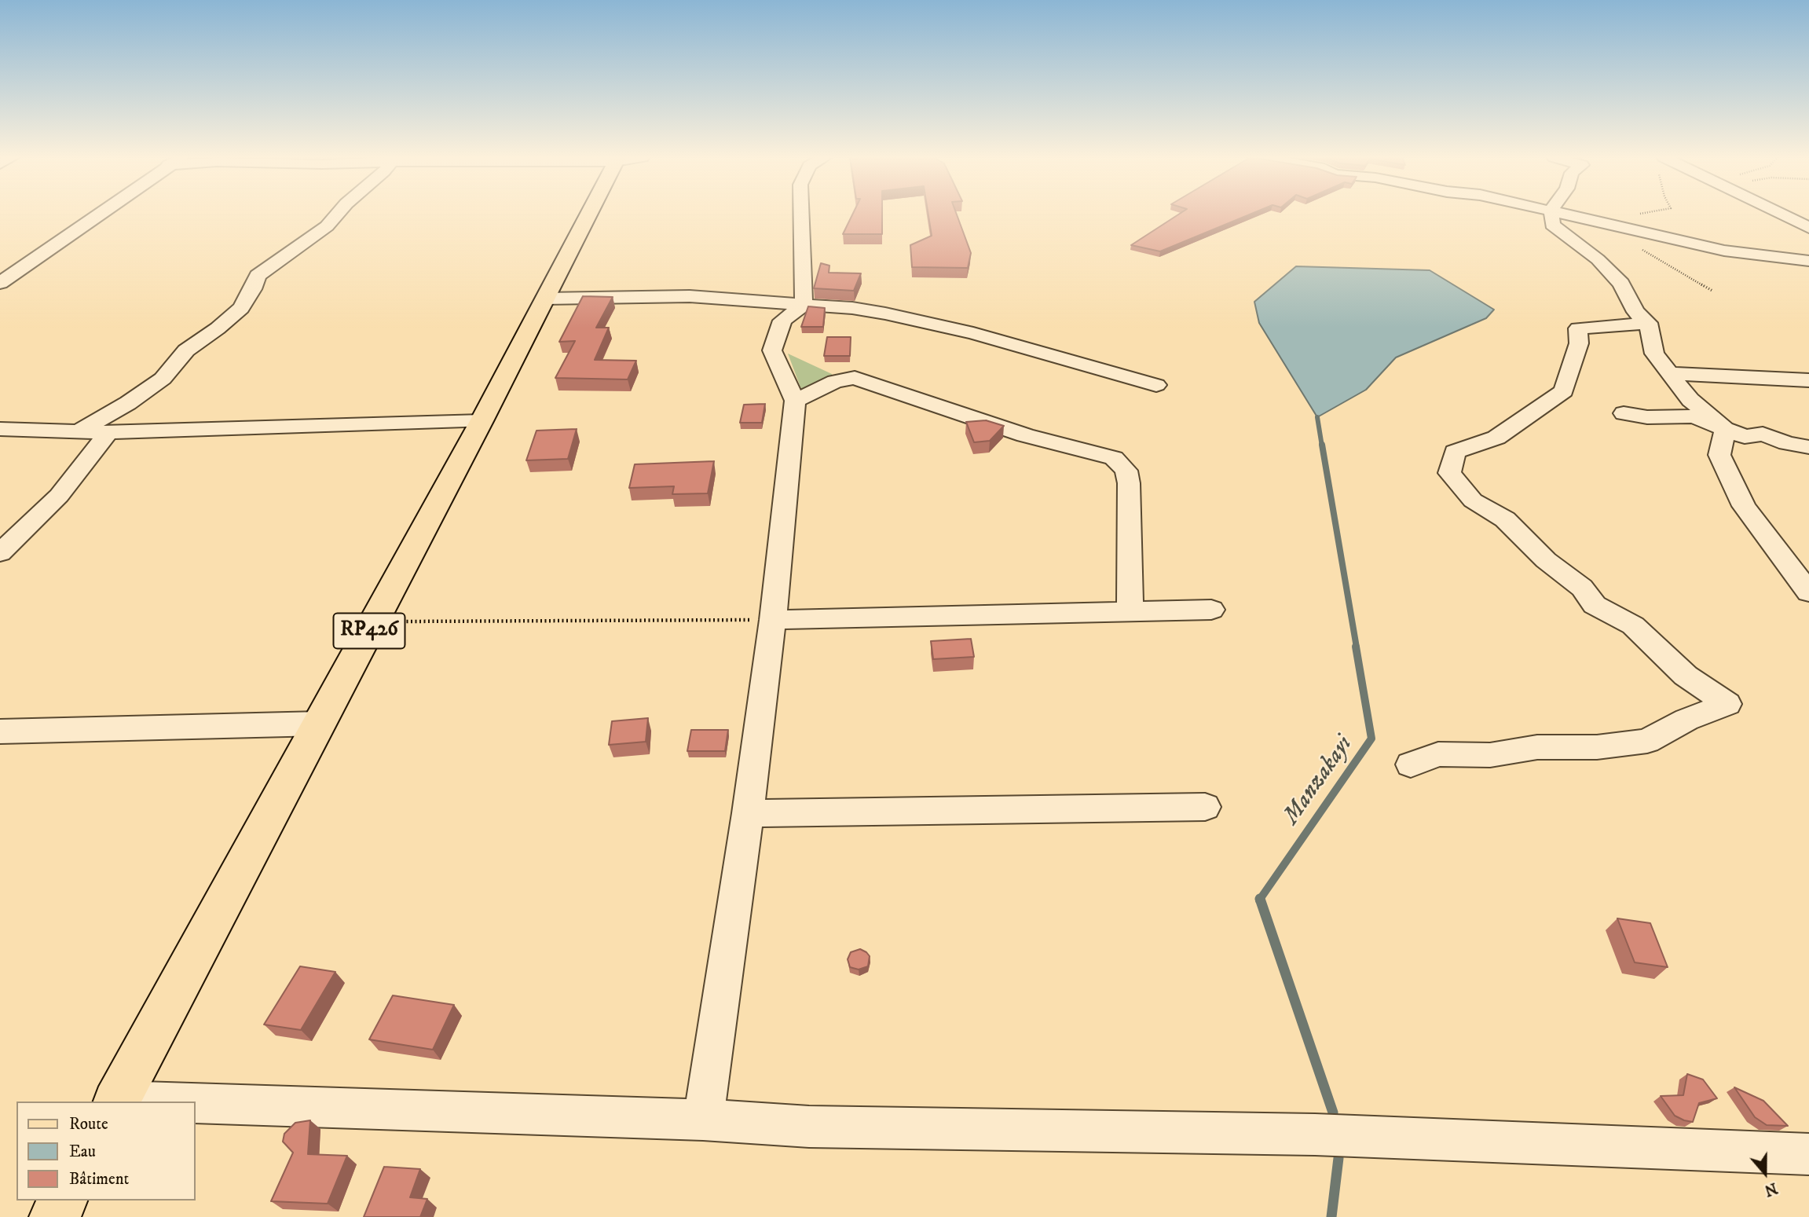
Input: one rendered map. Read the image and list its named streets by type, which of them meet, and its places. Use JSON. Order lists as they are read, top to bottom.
{
  "streets": {
    "main road": ["RP426"]
  },
  "water": ["Manzakayi"],
  "legend": ["Route", "Eau", "Bâtiment"],
  "north": "bottom"
}
